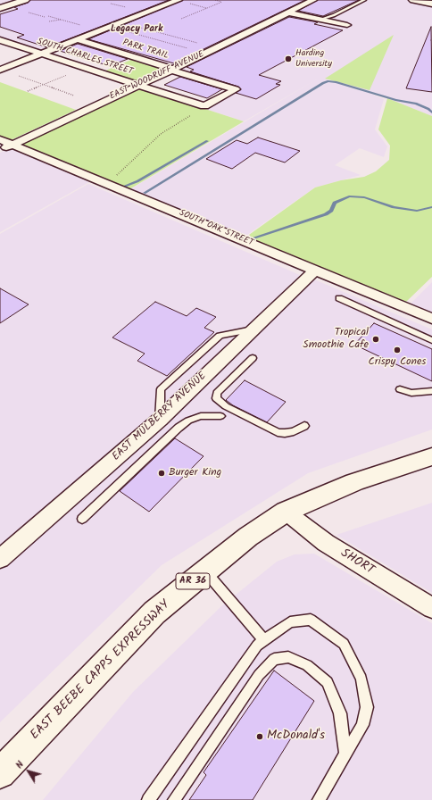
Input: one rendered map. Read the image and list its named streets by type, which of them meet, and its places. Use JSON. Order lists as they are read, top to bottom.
{
  "streets": {
    "main road": ["AR 36", "EAST BEEBE CAPPS EXPRESSWAY"],
    "street": [
      "PARK TRAIL",
      "SOUTH CHARLES STREET",
      "EAST WOODRUFF AVENUE",
      "SOUTH OAK STREET",
      "EAST MULBERRY AVENUE",
      "SHORT"
    ]
  },
  "crossings": [
    ["PARK TRAIL", "SOUTH CHARLES STREET"],
    ["PARK TRAIL", "EAST WOODRUFF AVENUE"],
    ["SOUTH CHARLES STREET", "EAST WOODRUFF AVENUE"],
    ["EAST WOODRUFF AVENUE", "SOUTH OAK STREET"],
    ["SOUTH OAK STREET", "EAST MULBERRY AVENUE"],
    ["SHORT", "EAST BEEBE CAPPS EXPRESSWAY"]
  ],
  "districts": ["Legacy Park"],
  "places": [
    "Harding University",
    "Tropical Smoothie Cafe",
    "Crispy Cones",
    "Burger King",
    "McDonald's"
  ],
  "north": "top left"
}
